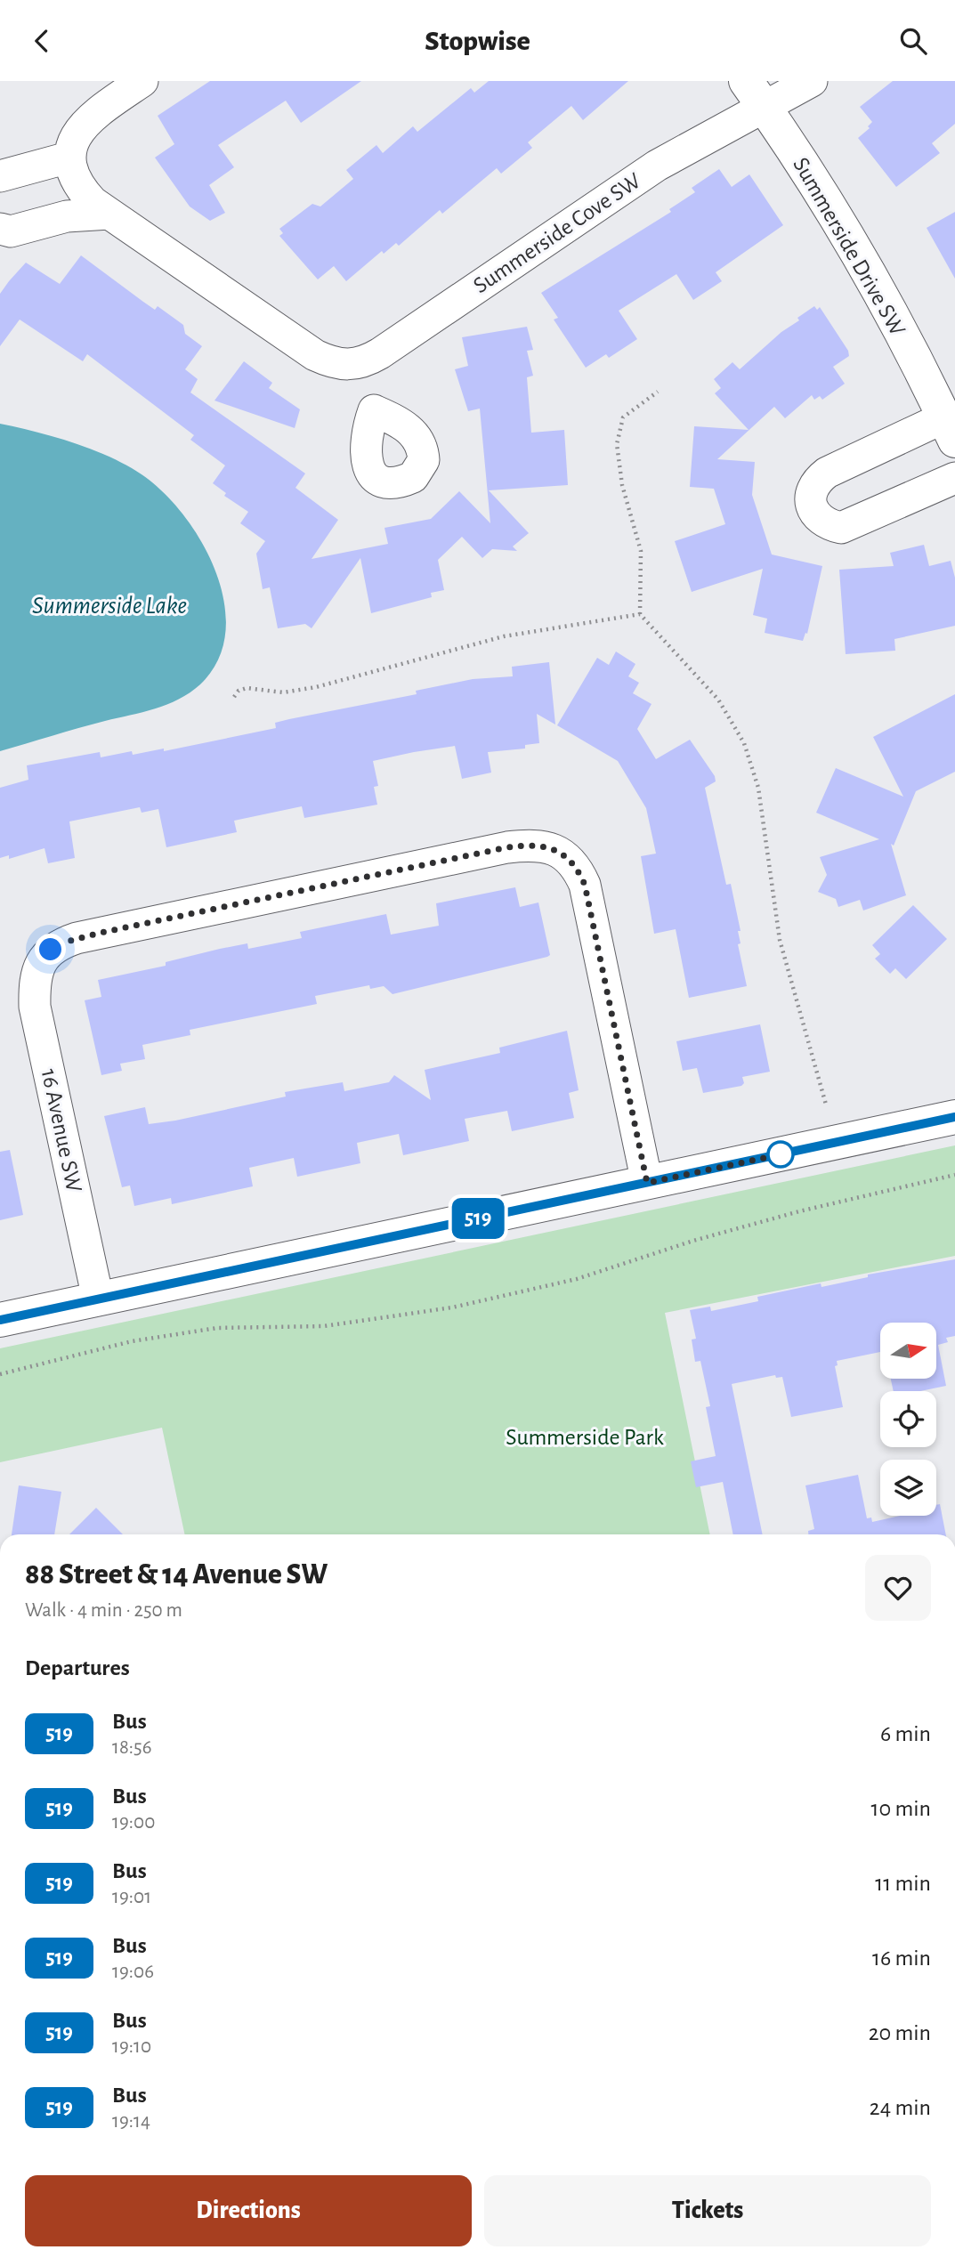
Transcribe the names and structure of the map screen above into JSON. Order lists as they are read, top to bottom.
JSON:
{
  "streets": {
    "street": ["Summerside Cove SW", "Summerside Drive SW", "16 Avenue SW"]
  },
  "crossings": [
    ["Summerside Cove SW", "Summerside Drive SW"]
  ],
  "water": ["Summerside Lake"],
  "parks": ["Summerside Park"],
  "lines": ["bus line 519"],
  "north": "right",
  "page": {
    "header": "Stopwise",
    "on_map": "519",
    "heading": [
      ["88 Street & 14 Avenue SW", "Walk · 4 min · 250 m"],
      "Departures"
    ],
    "list": [
      {
        "mark": "519",
        "name": "Bus",
        "note": "18:56",
        "value": "6 min"
      },
      {
        "mark": "519",
        "name": "Bus",
        "note": "19:00",
        "value": "10 min"
      },
      {
        "mark": "519",
        "name": "Bus",
        "note": "19:01",
        "value": "11 min"
      },
      {
        "mark": "519",
        "name": "Bus",
        "note": "19:06",
        "value": "16 min"
      },
      {
        "mark": "519",
        "name": "Bus",
        "note": "19:10",
        "value": "20 min"
      },
      {
        "mark": "519",
        "name": "Bus",
        "note": "19:14",
        "value": "24 min"
      }
    ],
    "buttons": ["Directions", "Tickets"]
  }
}
